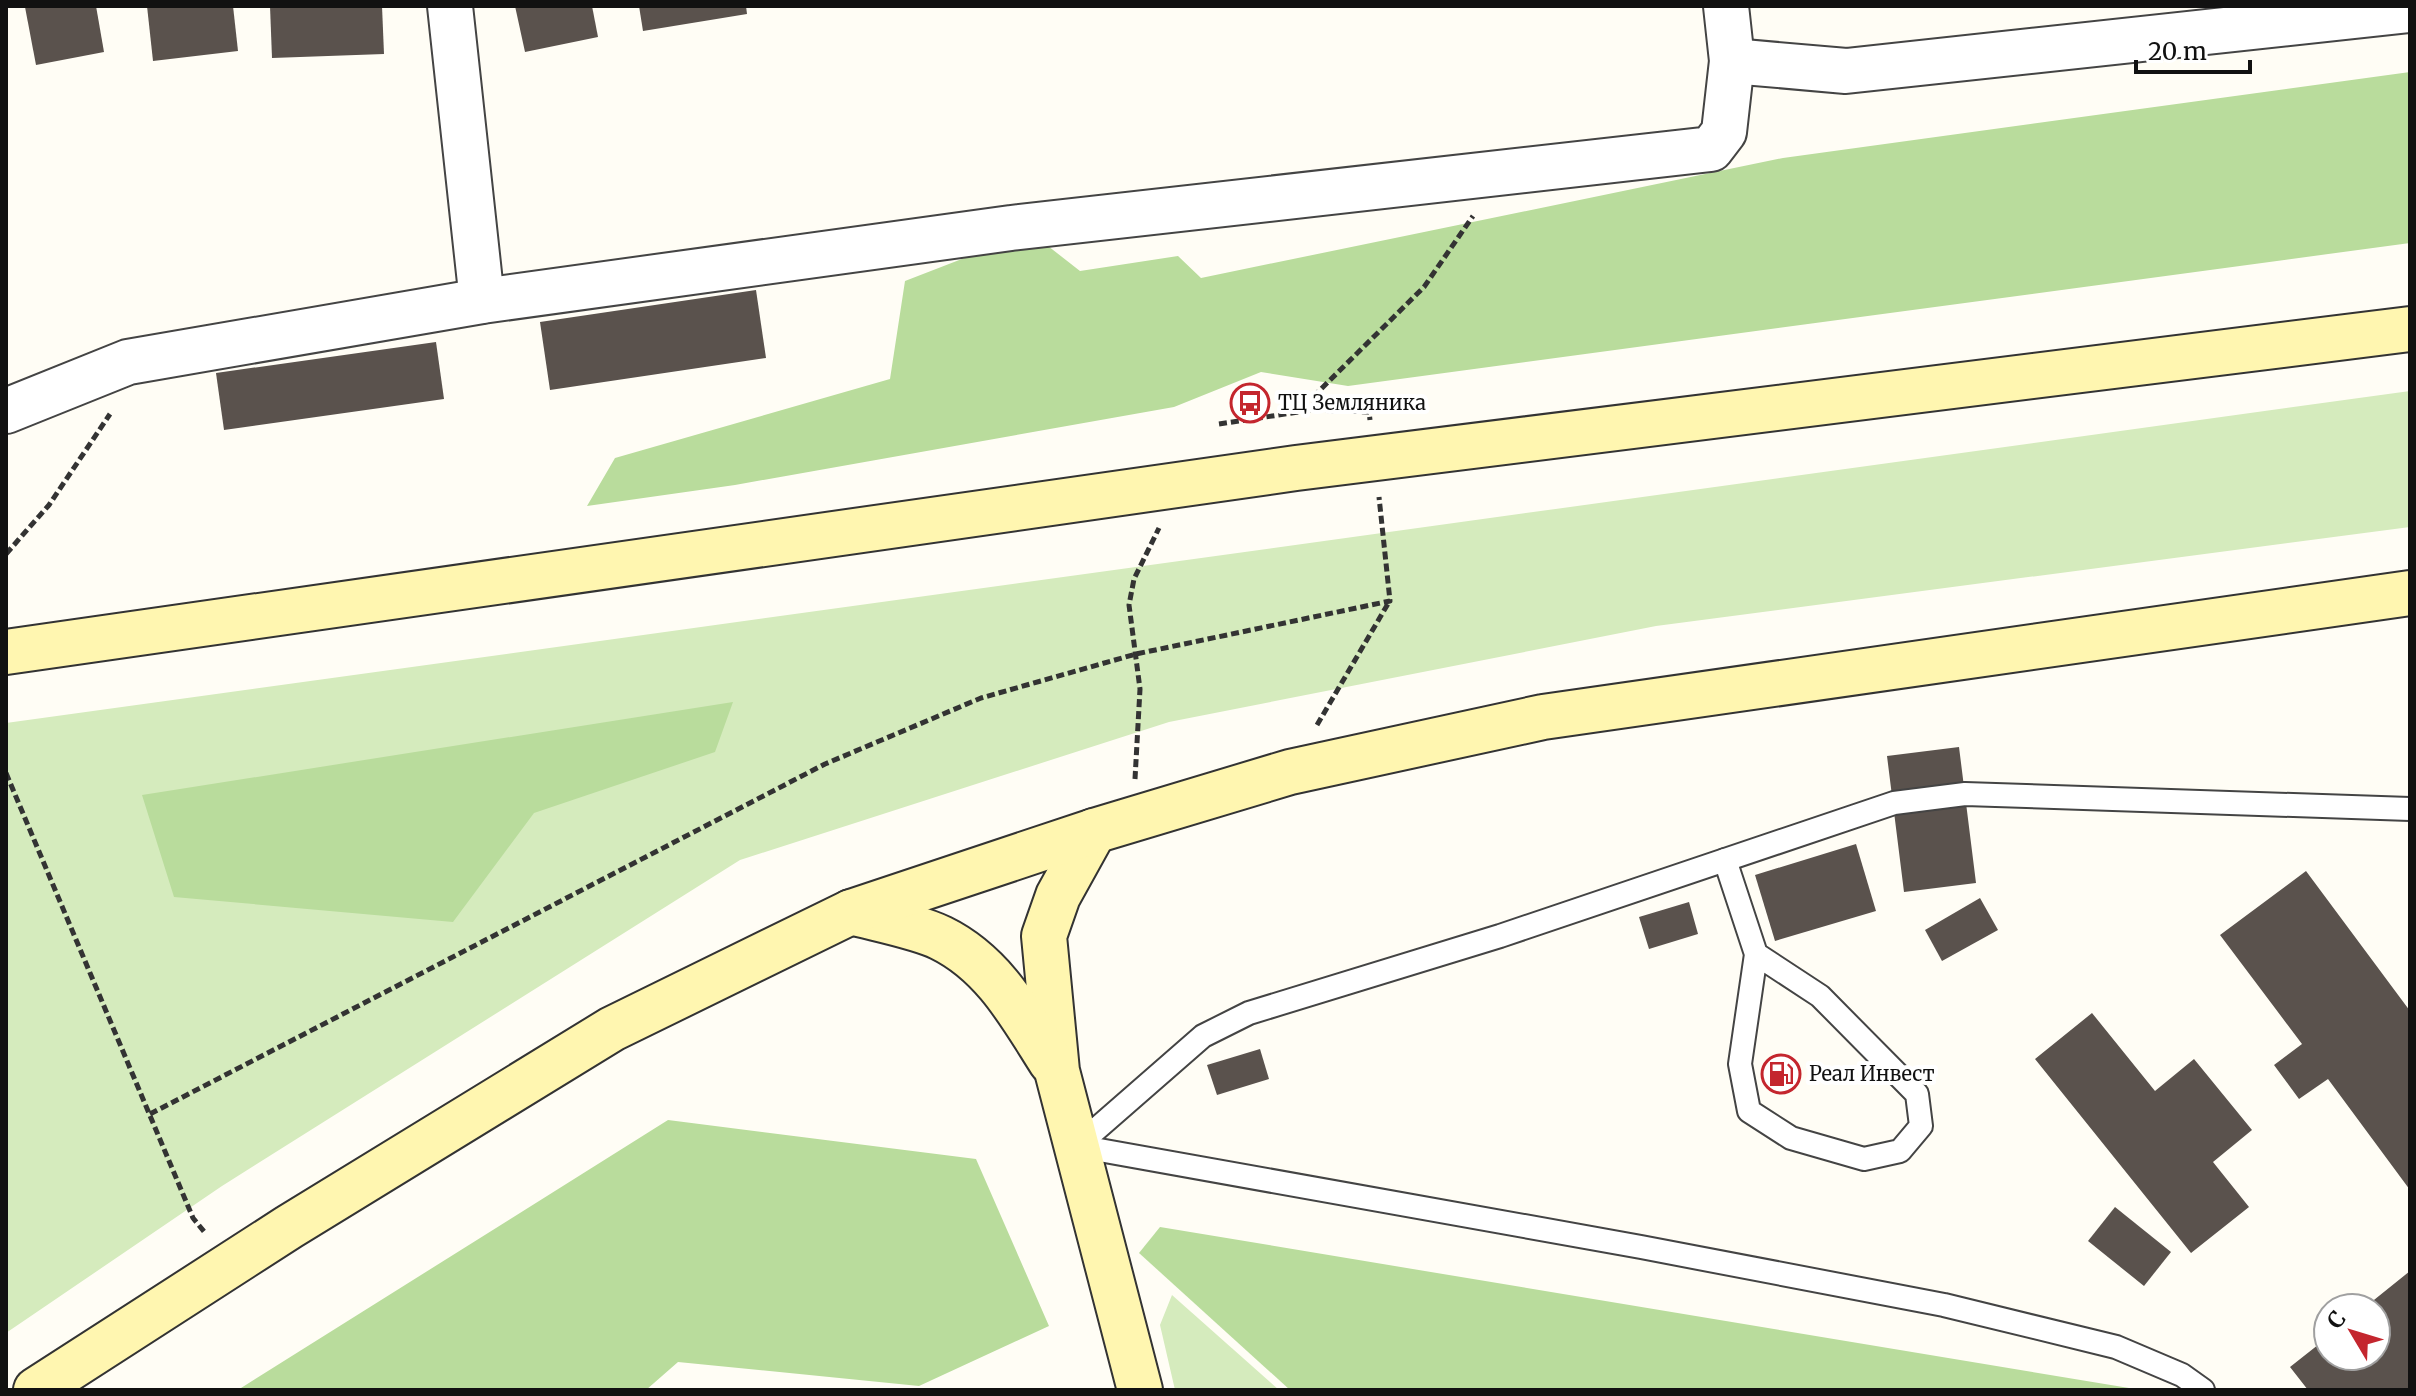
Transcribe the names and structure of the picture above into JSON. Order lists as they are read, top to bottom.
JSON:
{
  "places": {
    "bus stop": ["ТЦ Земляника"],
    "fuel station": ["Реал Инвест"]
  },
  "scale_bar": "20 m",
  "north": "top left"
}
